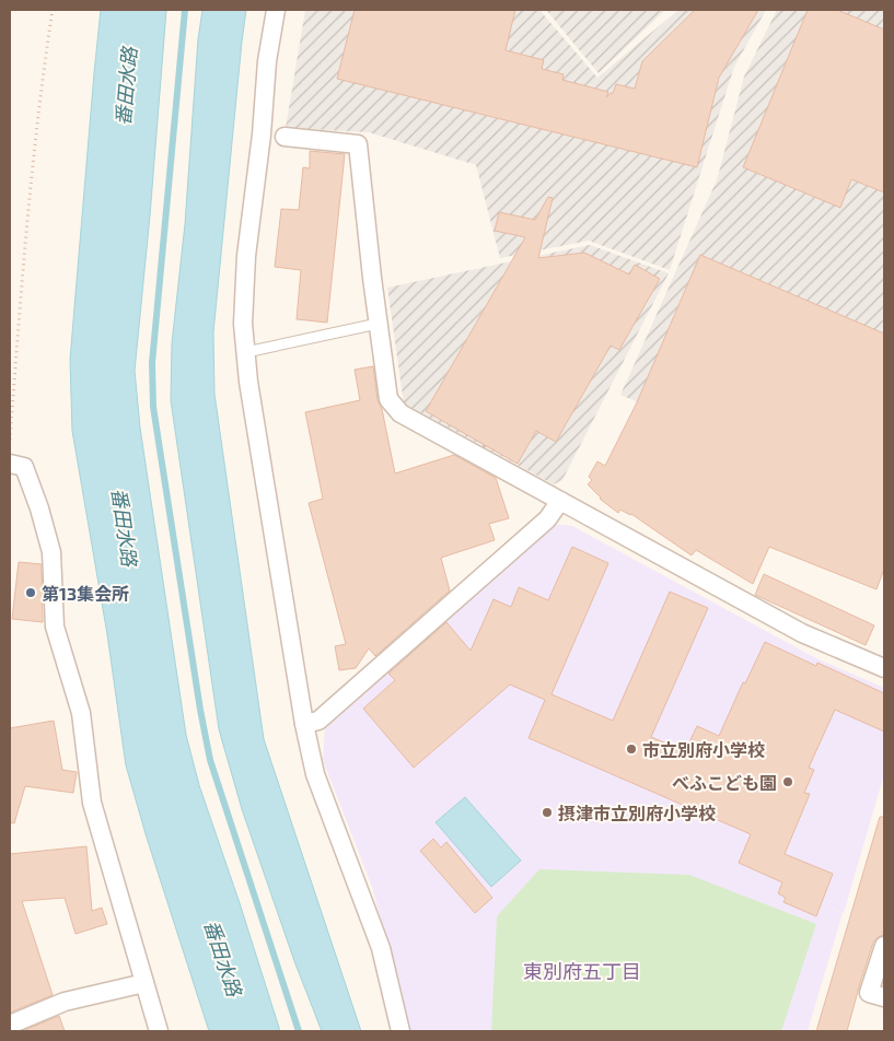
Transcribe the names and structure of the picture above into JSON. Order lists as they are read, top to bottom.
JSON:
{
  "districts": ["東別府五丁目"],
  "water": ["番田水路"],
  "places": [
    "第13集会所",
    "市立別府小学校",
    "べふこども園",
    "摂津市立別府小学校"
  ]
}
